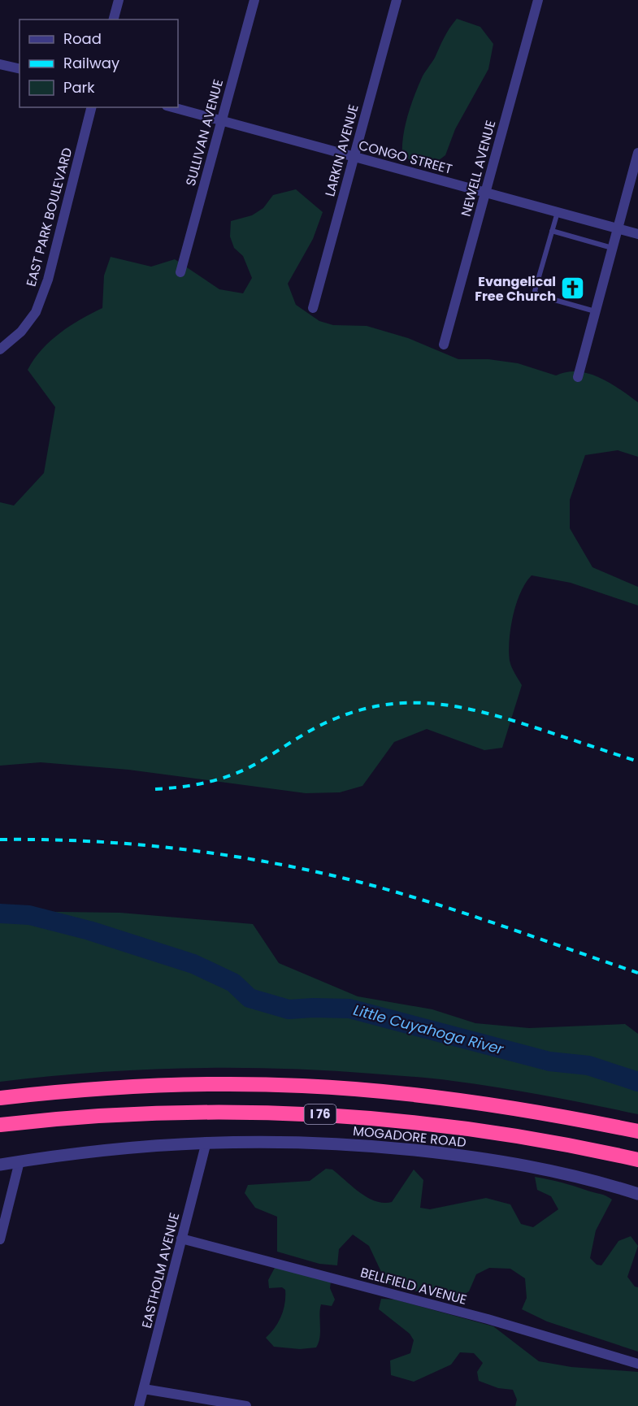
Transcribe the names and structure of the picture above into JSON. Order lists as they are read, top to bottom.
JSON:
{
  "streets": {
    "highway": ["I 76"],
    "street": [
      "SULLIVAN AVENUE",
      "LARKIN AVENUE",
      "CONGO STREET",
      "NEWELL AVENUE",
      "EAST PARK BOULEVARD",
      "MOGADORE ROAD",
      "EASTHOLM AVENUE",
      "BELLFIELD AVENUE"
    ]
  },
  "crossings": [
    ["SULLIVAN AVENUE", "CONGO STREET"],
    ["LARKIN AVENUE", "CONGO STREET"],
    ["CONGO STREET", "NEWELL AVENUE"],
    ["MOGADORE ROAD", "EASTHOLM AVENUE"],
    ["EASTHOLM AVENUE", "BELLFIELD AVENUE"]
  ],
  "water": ["Little Cuyahoga River"],
  "places": {
    "church": ["Evangelical Free Church"]
  },
  "legend": ["Road", "Railway", "Park"]
}
